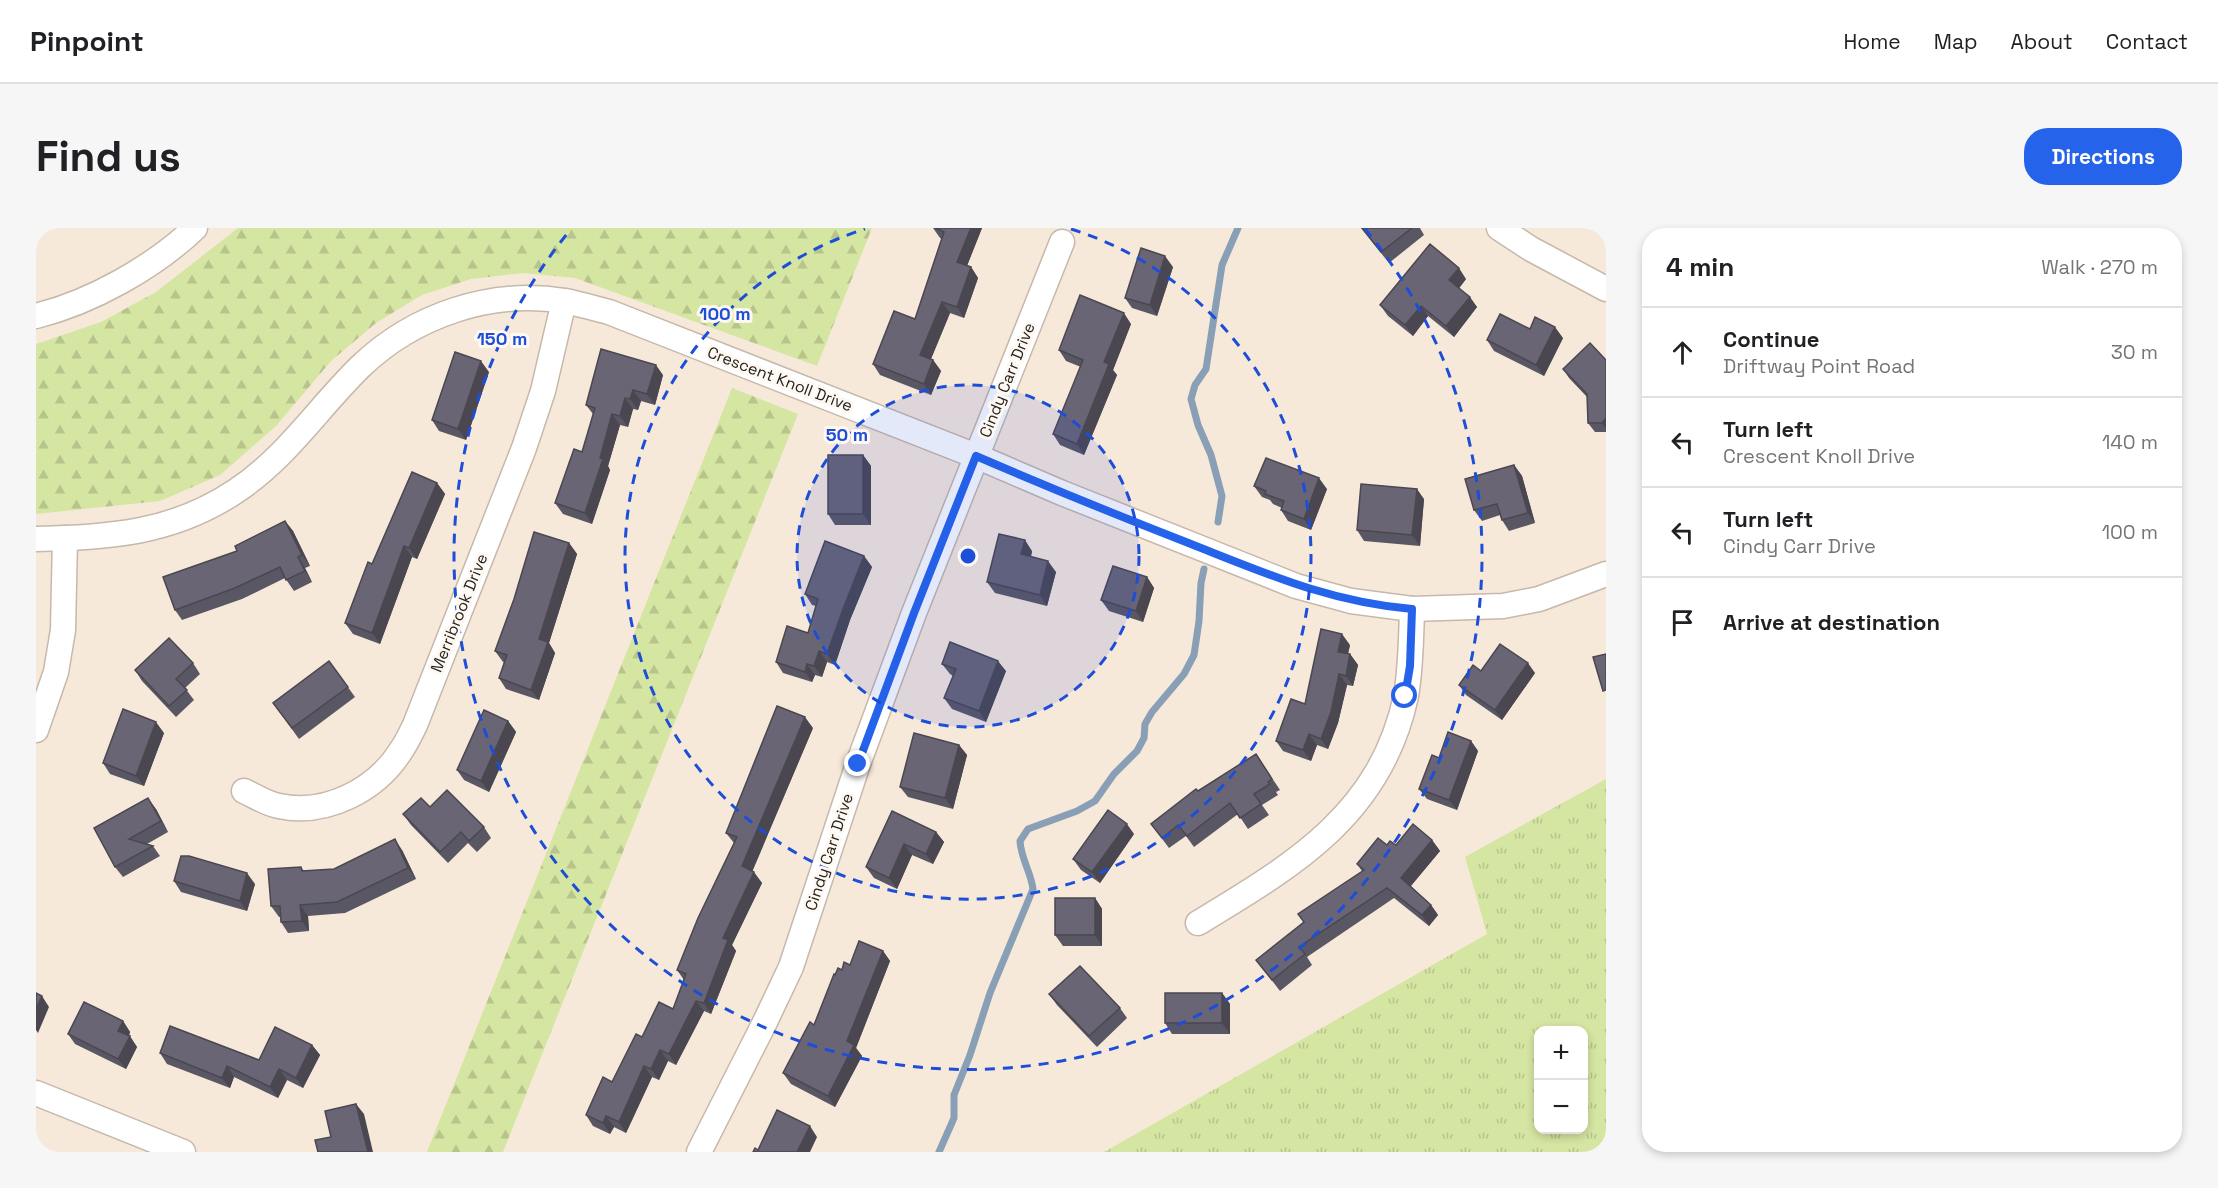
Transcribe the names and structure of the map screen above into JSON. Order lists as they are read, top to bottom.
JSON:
{
  "streets": {
    "street": ["Crescent Knoll Drive", "Cindy Carr Drive", "Merribrook Drive"]
  },
  "crossings": [
    ["Crescent Knoll Drive", "Cindy Carr Drive"],
    ["Crescent Knoll Drive", "Merribrook Drive"]
  ],
  "page": {
    "header": "Pinpoint",
    "nav": [
      "Home",
      "Map",
      "About",
      "Contact"
    ],
    "buttons": "Directions",
    "title": "Find us",
    "heading": ["4 min", "Walk · 270 m"],
    "list": [
      ["Continue", "Driftway Point Road", "30 m"],
      ["Turn left", "Crescent Knoll Drive", "140 m"],
      ["Turn left", "Cindy Carr Drive", "100 m"],
      "Arrive at destination"
    ],
    "map_buttons": ["+", "−"]
  },
  "rings": ["100 m", "150 m", "50 m"]
}
